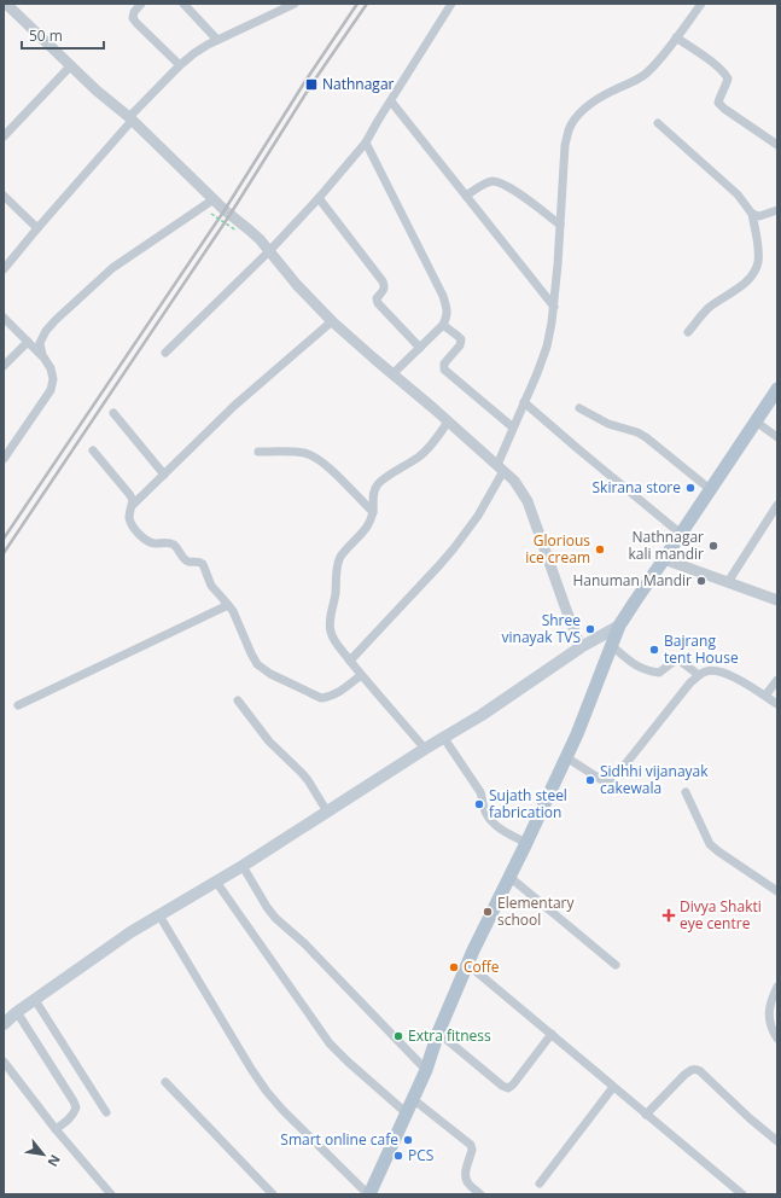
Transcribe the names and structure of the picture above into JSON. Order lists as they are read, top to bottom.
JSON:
{
  "places": {
    "transit": ["Nathnagar"],
    "other": [
      "Skirana store",
      "Nathnagar kali mandir",
      "Glorious ice cream",
      "Hanuman Mandir",
      "Shree vinayak TVS",
      "Bajrang tent House",
      "Sidhhi vijanayak cakewala",
      "Sujath steel fabrication",
      "Elementary school",
      "Coffe",
      "Extra fitness",
      "Smart online cafe",
      "PCS"
    ],
    "health": ["Divya Shakti eye centre"]
  },
  "scale_bar": "50 m",
  "north": "bottom right"
}
